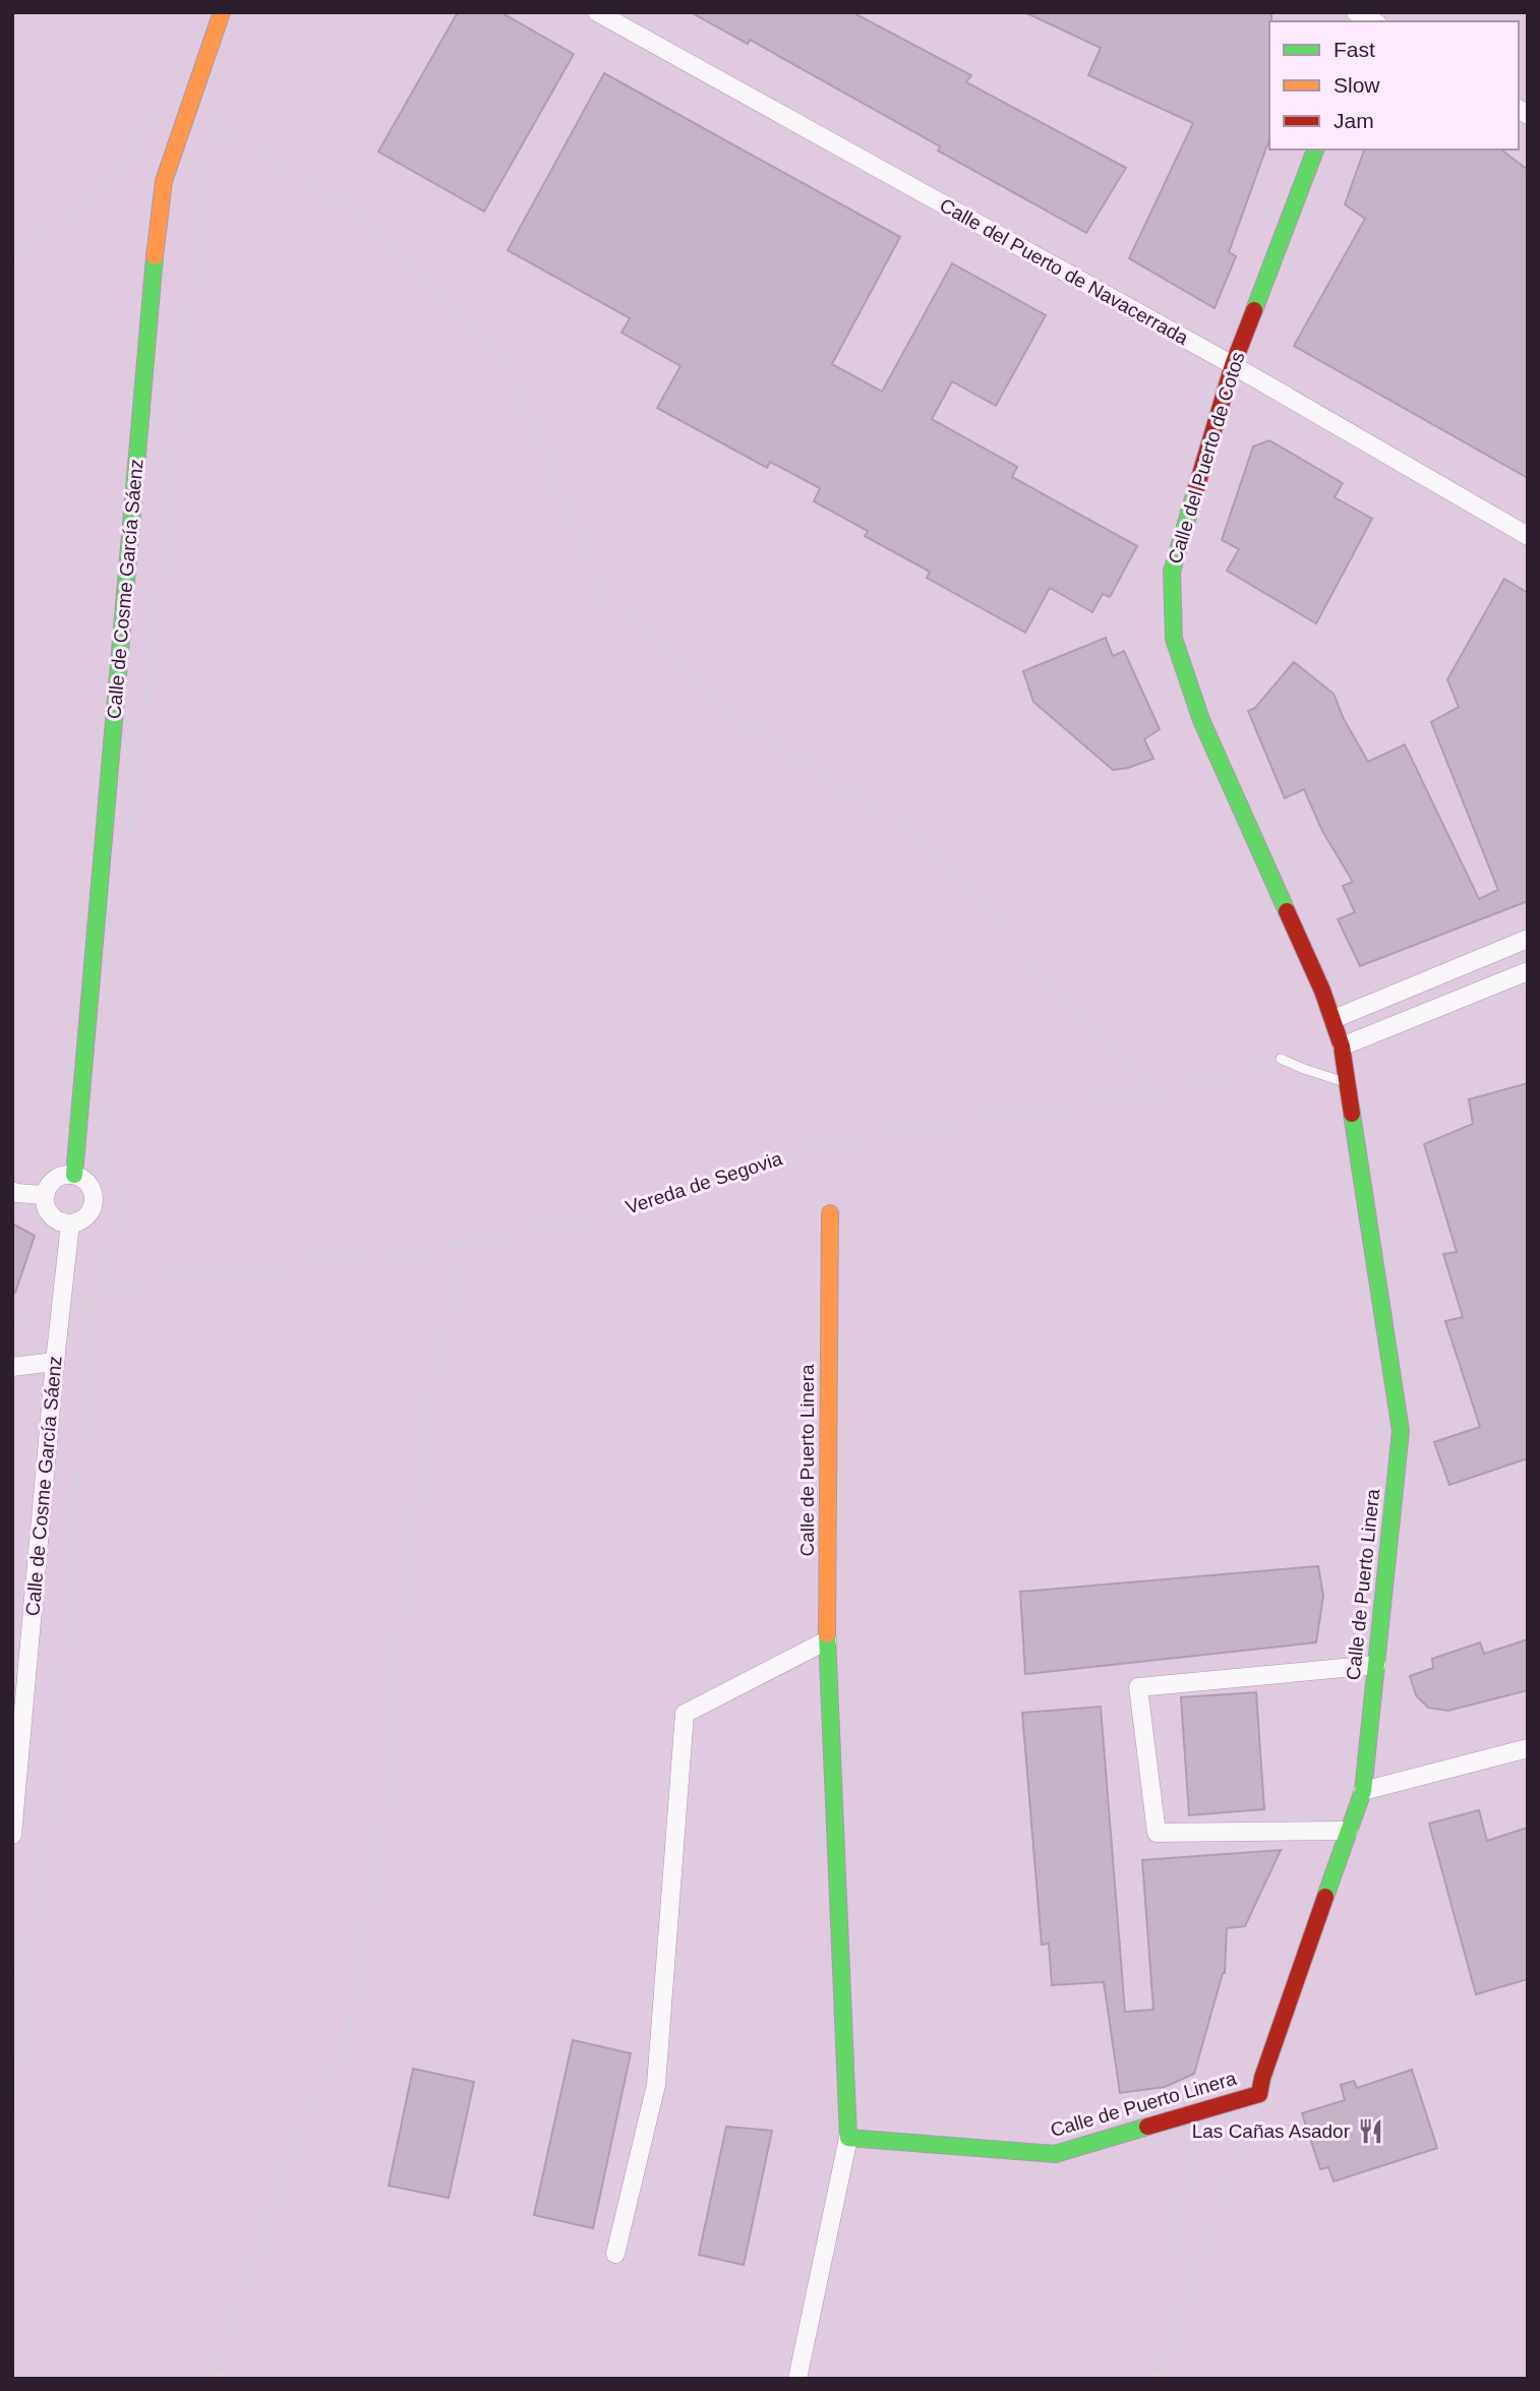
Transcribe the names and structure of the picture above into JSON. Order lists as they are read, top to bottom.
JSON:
{
  "streets": {
    "street": [
      "Calle del Puerto de Navacerrada",
      "Calle del Puerto de Cotos",
      "Calle de Cosme García Sáenz",
      "Calle de Puerto Linera"
    ],
    "path": ["Vereda de Segovia"]
  },
  "crossings": [
    ["Calle del Puerto de Navacerrada", "Calle del Puerto de Cotos"],
    ["Calle del Puerto de Cotos", "Vereda de Segovia"],
    ["Calle del Puerto de Cotos", "Calle de Puerto Linera"],
    ["Calle de Cosme García Sáenz", "Vereda de Segovia"],
    ["Vereda de Segovia", "Calle de Puerto Linera"]
  ],
  "places": {
    "restaurant": ["Las Cañas Asador"]
  },
  "legend": ["Fast", "Slow", "Jam"]
}
